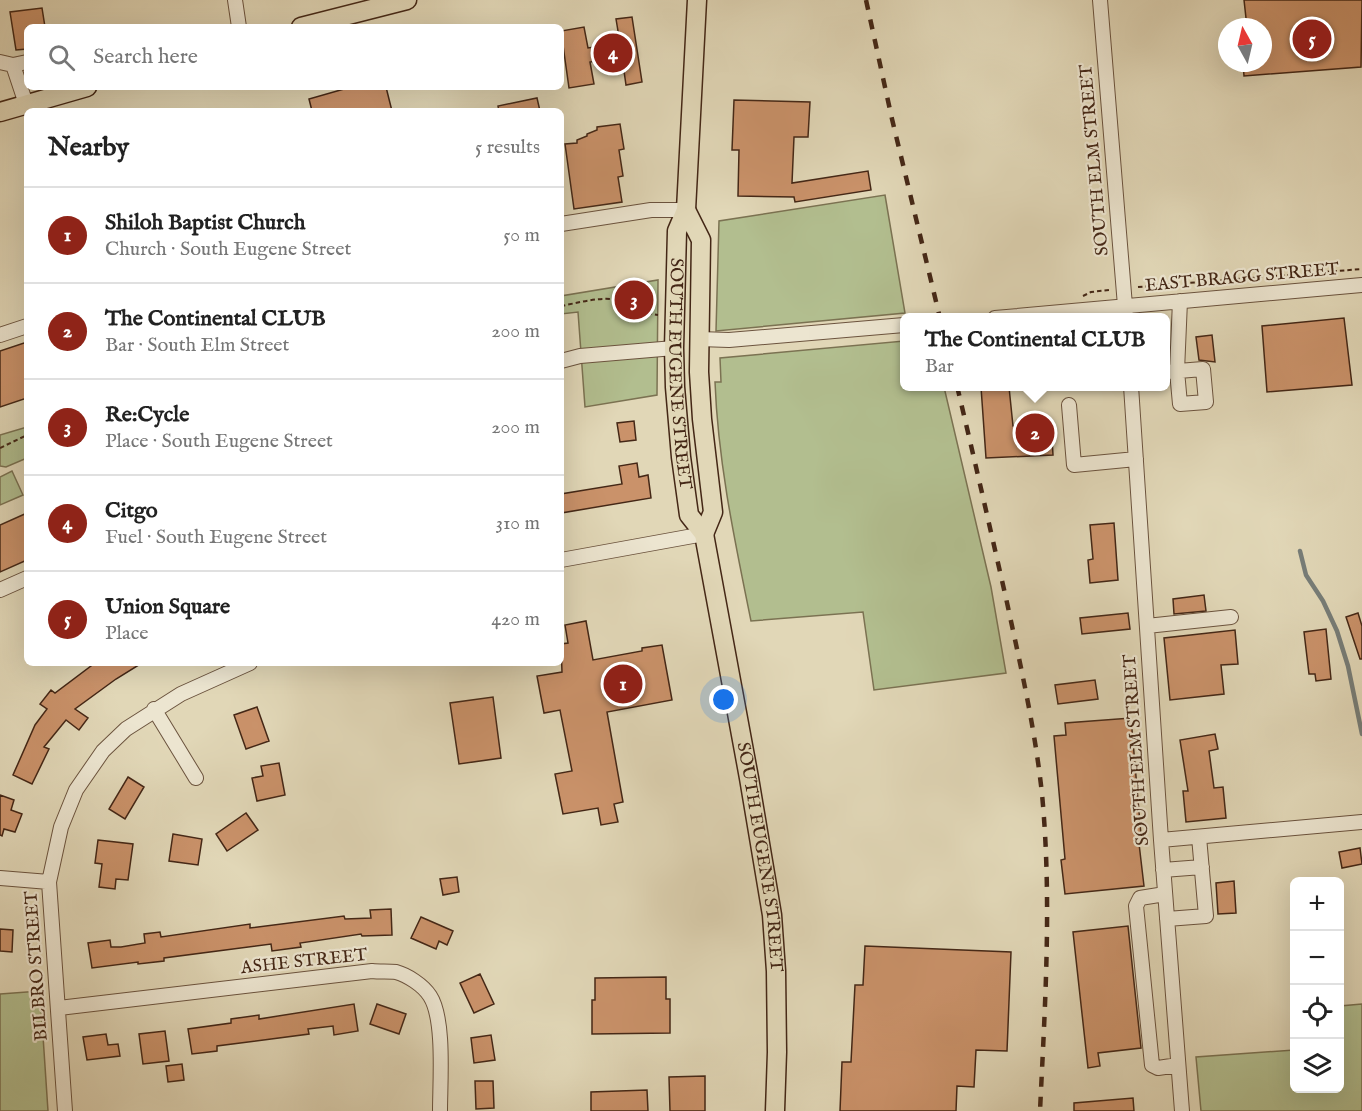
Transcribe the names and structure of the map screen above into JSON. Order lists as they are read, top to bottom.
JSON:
{
  "streets": {
    "main road": ["SOUTH EUGENE STREET"],
    "street": [
      "SOUTH ELM STREET",
      "EAST BRAGG STREET",
      "ASHE STREET",
      "BILBRO STREET"
    ]
  },
  "crossings": [
    ["SOUTH ELM STREET", "EAST BRAGG STREET"],
    ["ASHE STREET", "BILBRO STREET"]
  ],
  "north": "top",
  "page": {
    "pins": [
      "5",
      "4",
      "3",
      "2",
      "1"
    ],
    "search": "Search here",
    "heading": ["Nearby", "5 results"],
    "list": [
      {
        "mark": "1",
        "name": "Shiloh Baptist Church",
        "note": "Church · South Eugene Street",
        "value": "50 m"
      },
      {
        "mark": "2",
        "name": "The Continental CLUB",
        "note": "Bar · South Elm Street",
        "value": "200 m"
      },
      {
        "mark": "3",
        "name": "Re:Cycle",
        "note": "Place · South Eugene Street",
        "value": "200 m"
      },
      {
        "mark": "4",
        "name": "Citgo",
        "note": "Fuel · South Eugene Street",
        "value": "310 m"
      },
      {
        "mark": "5",
        "name": "Union Square",
        "note": "Place",
        "value": "420 m"
      }
    ],
    "popup": ["The Continental CLUB", "Bar"],
    "map_buttons": ["+", "−"]
  }
}
